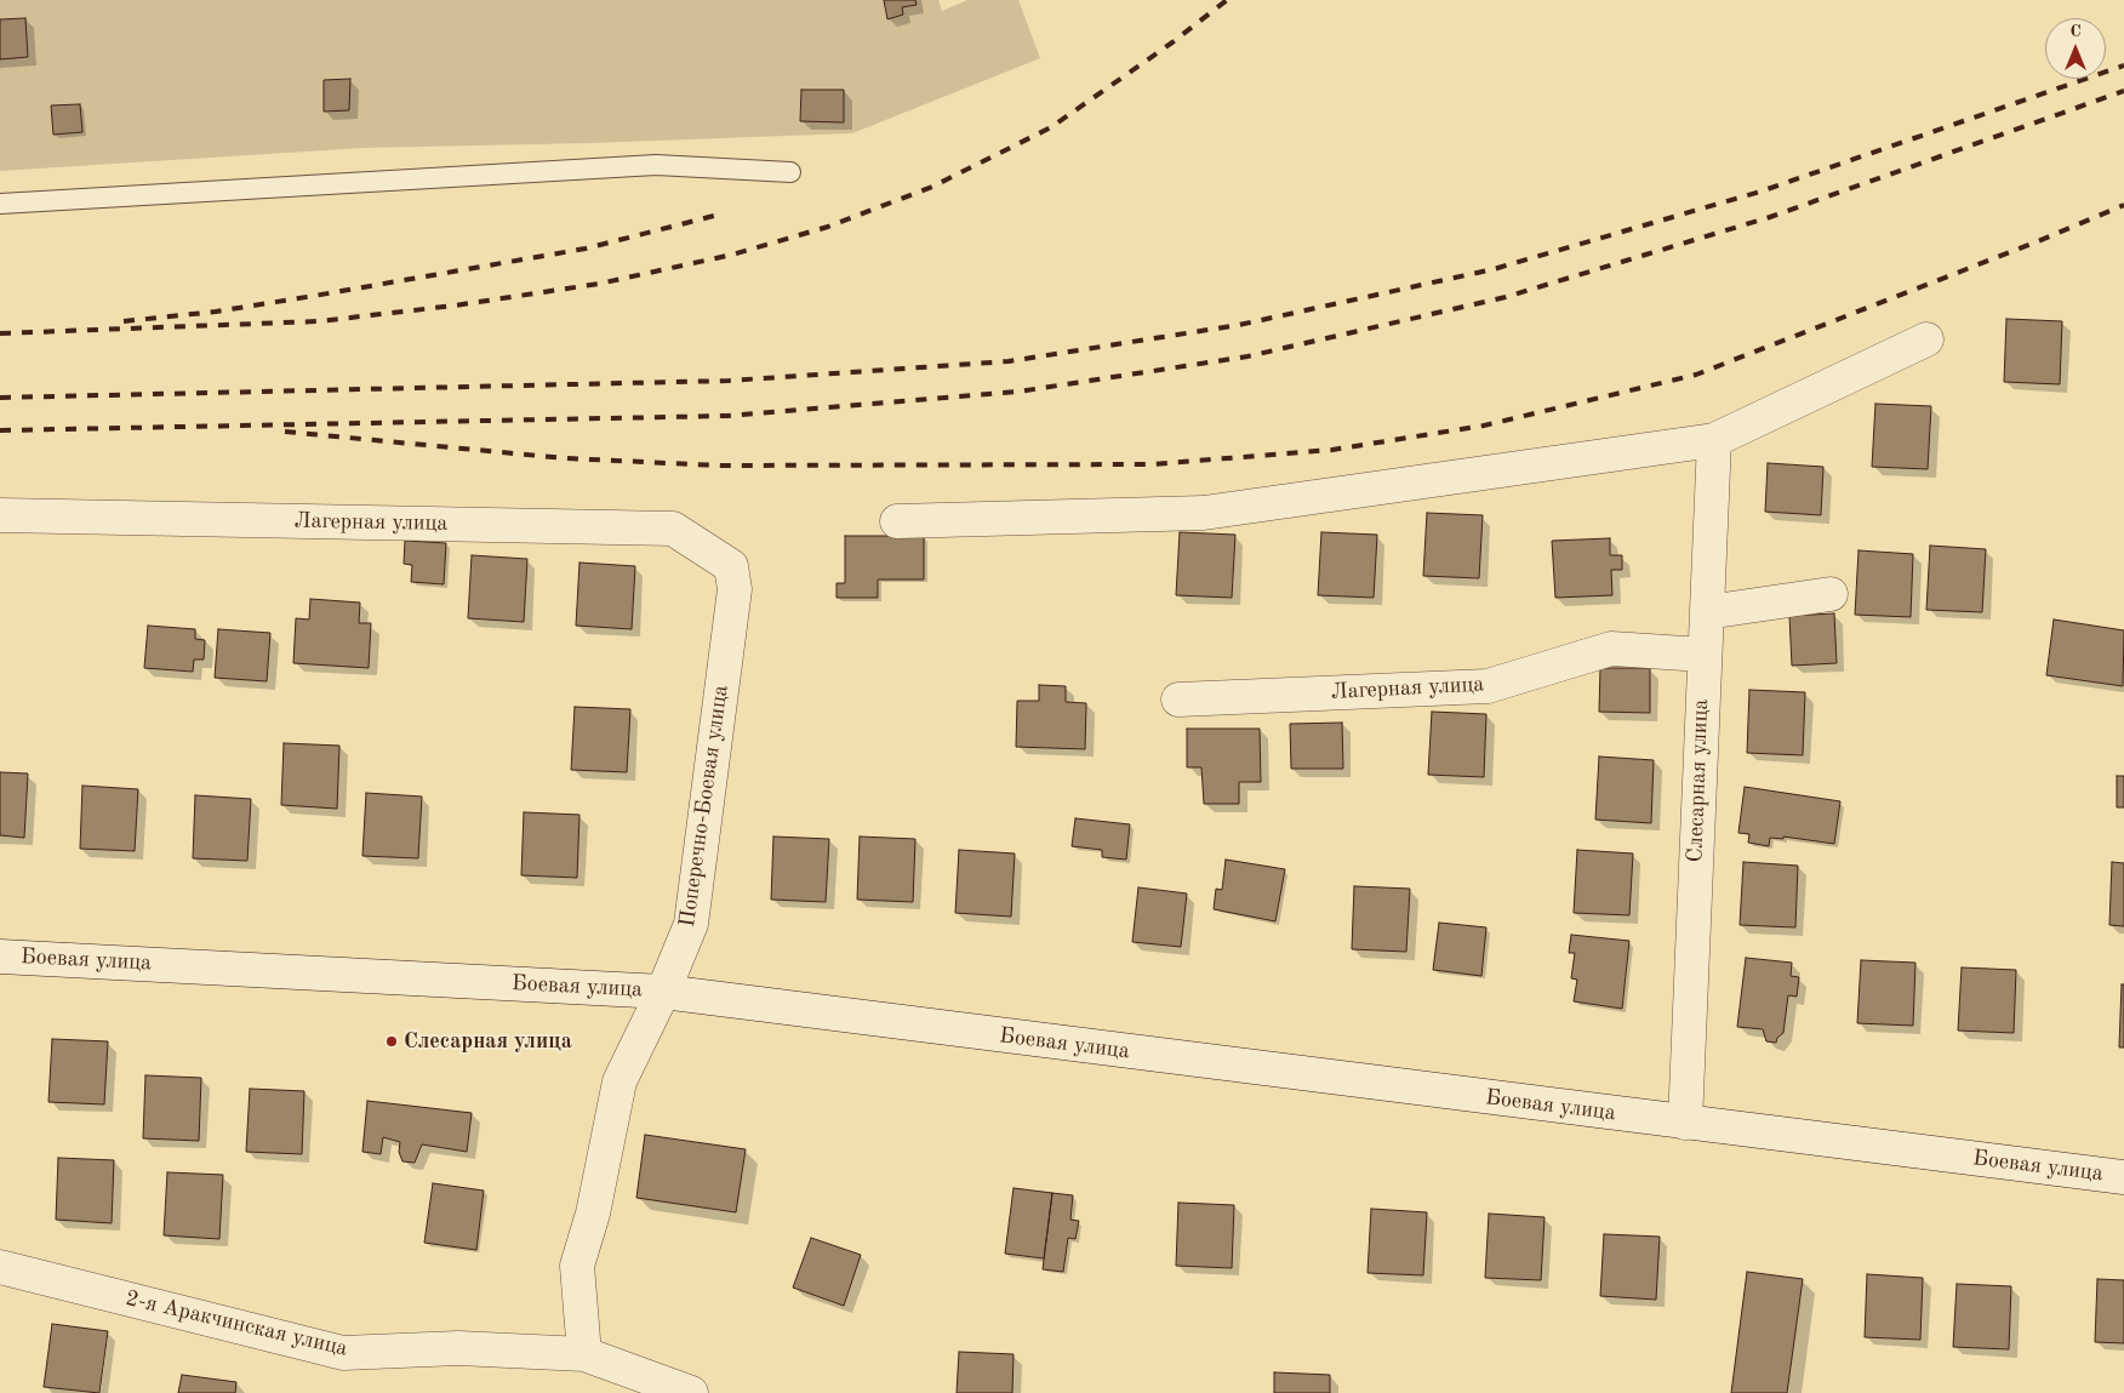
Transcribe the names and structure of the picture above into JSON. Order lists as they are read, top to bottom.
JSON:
{
  "streets": {
    "street": [
      "Лагерная улица",
      "Слесарная улица",
      "Поперечно-Боевая улица",
      "Боевая улица",
      "2-я Аракчинская улица"
    ]
  },
  "crossings": [
    ["Лагерная улица", "Слесарная улица"],
    ["Лагерная улица", "Поперечно-Боевая улица"],
    ["Слесарная улица", "Боевая улица"],
    ["Поперечно-Боевая улица", "Боевая улица"],
    ["Поперечно-Боевая улица", "2-я Аракчинская улица"]
  ],
  "places": ["Слесарная улица"],
  "north": "top"
}
